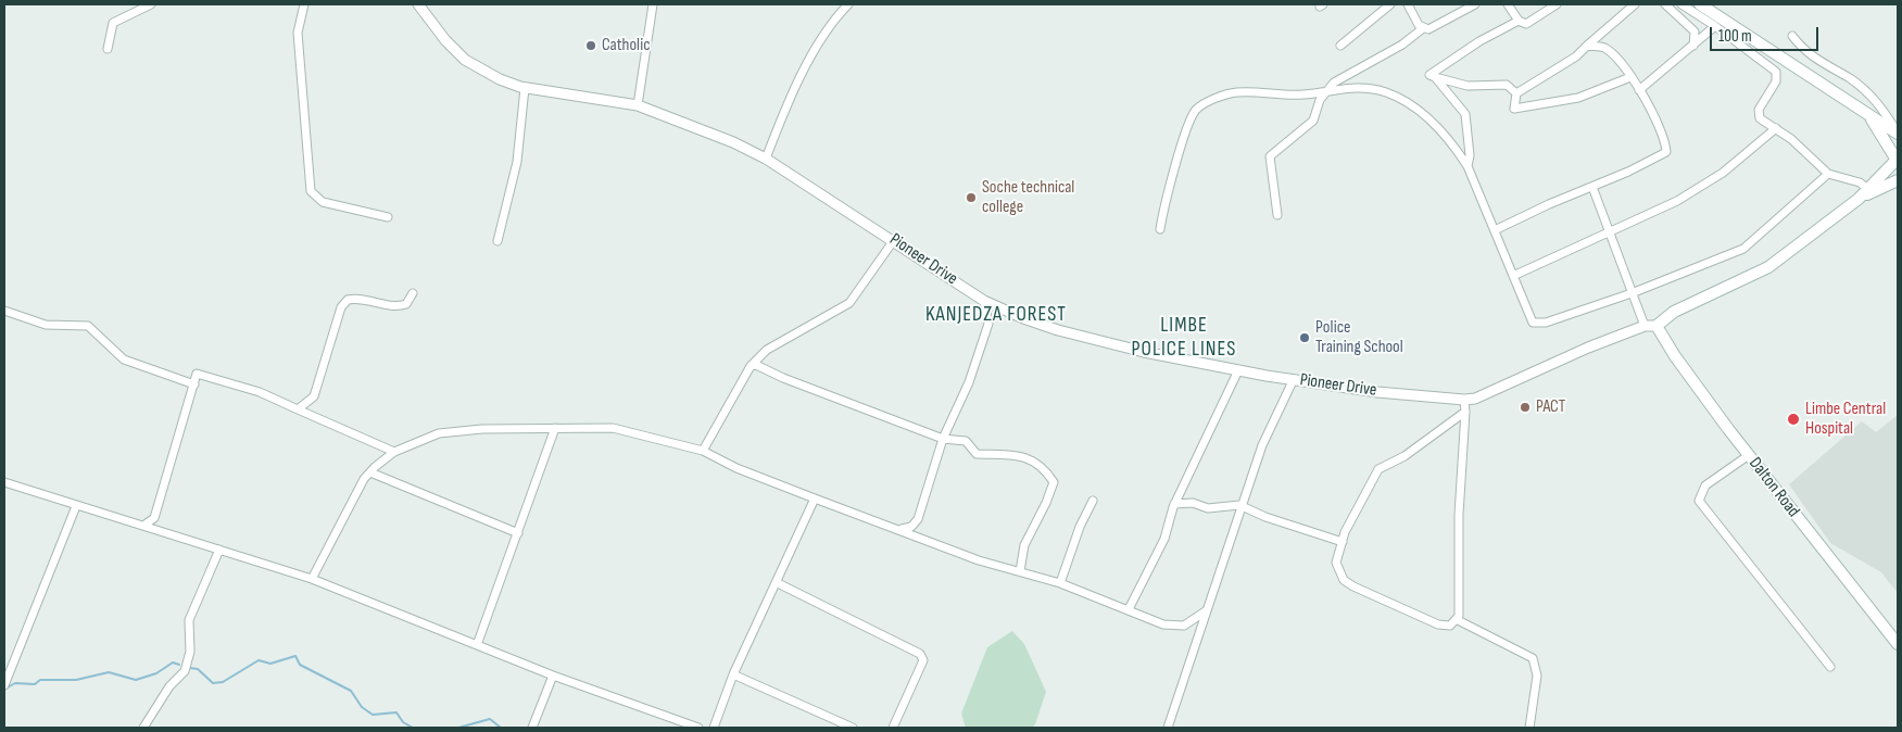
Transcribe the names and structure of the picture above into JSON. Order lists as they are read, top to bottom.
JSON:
{
  "streets": {
    "main road": ["Dalton Road"],
    "street": ["Pioneer Drive"]
  },
  "crossings": [
    ["Pioneer Drive", "Dalton Road"]
  ],
  "districts": ["KANJEDZA FOREST", "LIMBE POLICE LINES"],
  "places": [
    "Catholic",
    "Soche technical college",
    "Police Training School",
    "PACT",
    "Limbe Central Hospital"
  ],
  "scale_bar": "100 m"
}
